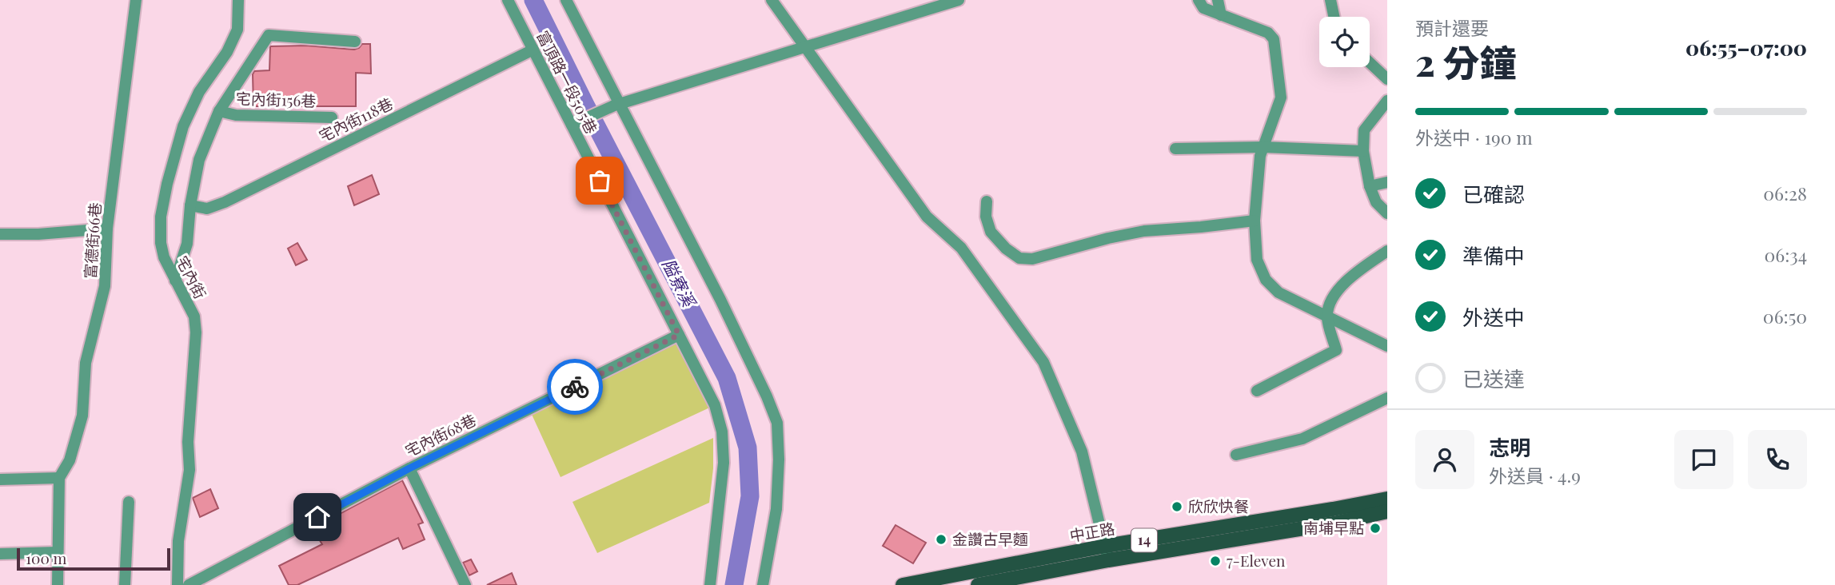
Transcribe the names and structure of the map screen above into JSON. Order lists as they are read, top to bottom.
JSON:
{
  "streets": {
    "main road": ["中正路", "14"],
    "street": [
      "富頂路一段505巷",
      "宅內街156巷",
      "宅內街118巷",
      "富德街66巷",
      "宅內街",
      "宅內街68巷"
    ]
  },
  "crossings": [
    ["富頂路一段505巷", "宅內街118巷"],
    ["富頂路一段505巷", "宅內街68巷"]
  ],
  "water": ["隘寮溪"],
  "places": [
    "欣欣快餐",
    "南埔早點",
    "金讚古早麵",
    "7-Eleven"
  ],
  "scale_bar": "100 m",
  "page": {
    "heading": ["2 分鐘", "預計還要", "06:55–07:00"],
    "panel": ["志明", "外送員 · 4.9"],
    "bar": "外送中 · 190 m",
    "list": [
      ["已確認", "06:28"],
      ["準備中", "06:34"],
      ["外送中", "06:50"],
      "已送達"
    ],
    "scale": "100 m"
  }
}
